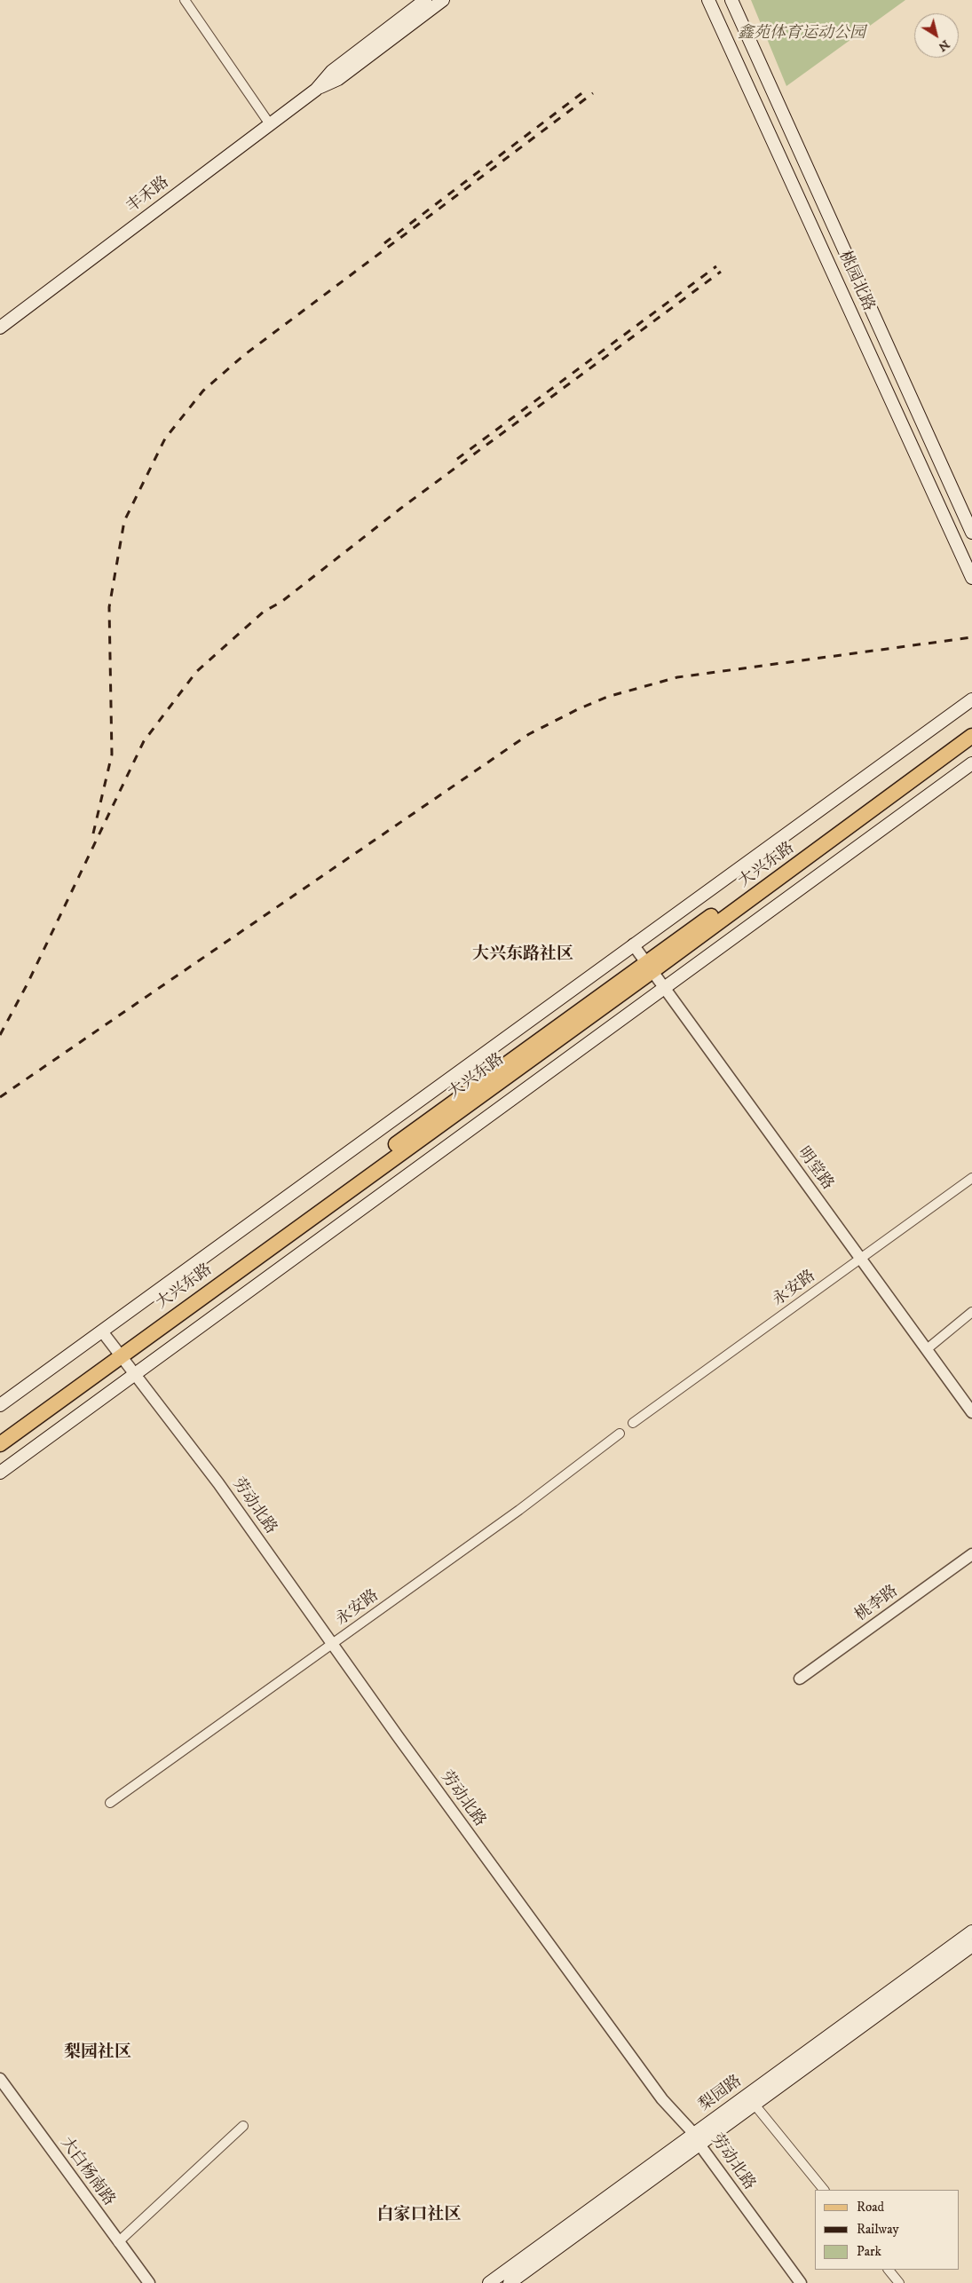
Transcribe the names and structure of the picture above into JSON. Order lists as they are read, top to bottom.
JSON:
{
  "streets": {
    "main road": [
      "丰禾路",
      "桃园北路",
      "大兴东路",
      "梨园路"
    ],
    "street": [
      "明堂路",
      "永安路",
      "劳动北路",
      "桃李路",
      "大白杨南路"
    ]
  },
  "crossings": [
    ["大兴东路", "明堂路"],
    ["大兴东路", "劳动北路"],
    ["明堂路", "永安路"],
    ["永安路", "劳动北路"],
    ["劳动北路", "梨园路"]
  ],
  "districts": ["大兴东路社区", "梨园社区", "白家口社区"],
  "parks": ["鑫苑体育运动公园"],
  "legend": ["Road", "Railway", "Park"],
  "north": "bottom right"
}
